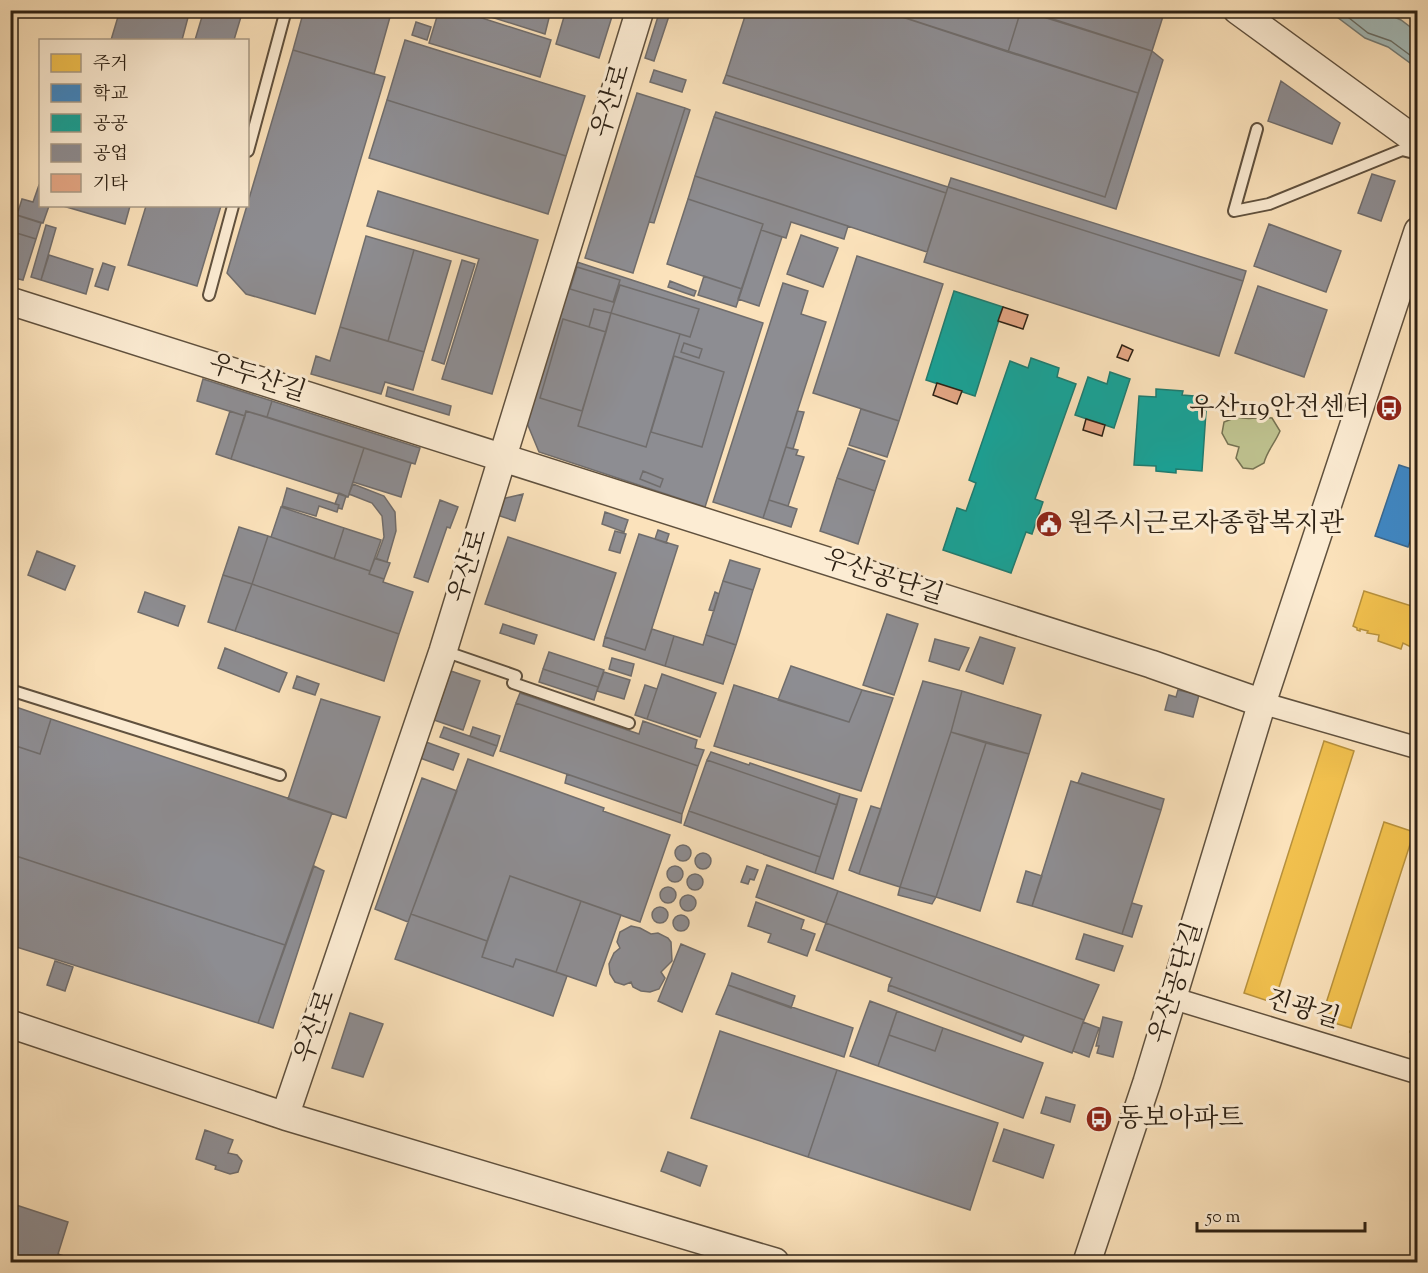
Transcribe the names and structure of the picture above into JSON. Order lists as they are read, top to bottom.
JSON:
{
  "streets": {
    "street": [
      "우산로",
      "우두산길",
      "우산공단길",
      "진광길"
    ]
  },
  "crossings": [
    ["우산로", "우두산길"],
    ["우산로", "우산공단길"],
    ["우두산길", "우산공단길"],
    ["우산공단길", "진광길"]
  ],
  "places": {
    "bus stop": ["우산119안전센터", "동보아파트"],
    "public building": ["원주시근로자종합복지관"]
  },
  "legend": [
    "주거",
    "학교",
    "공공",
    "공업",
    "기타"
  ],
  "scale_bar": "50 m"
}
